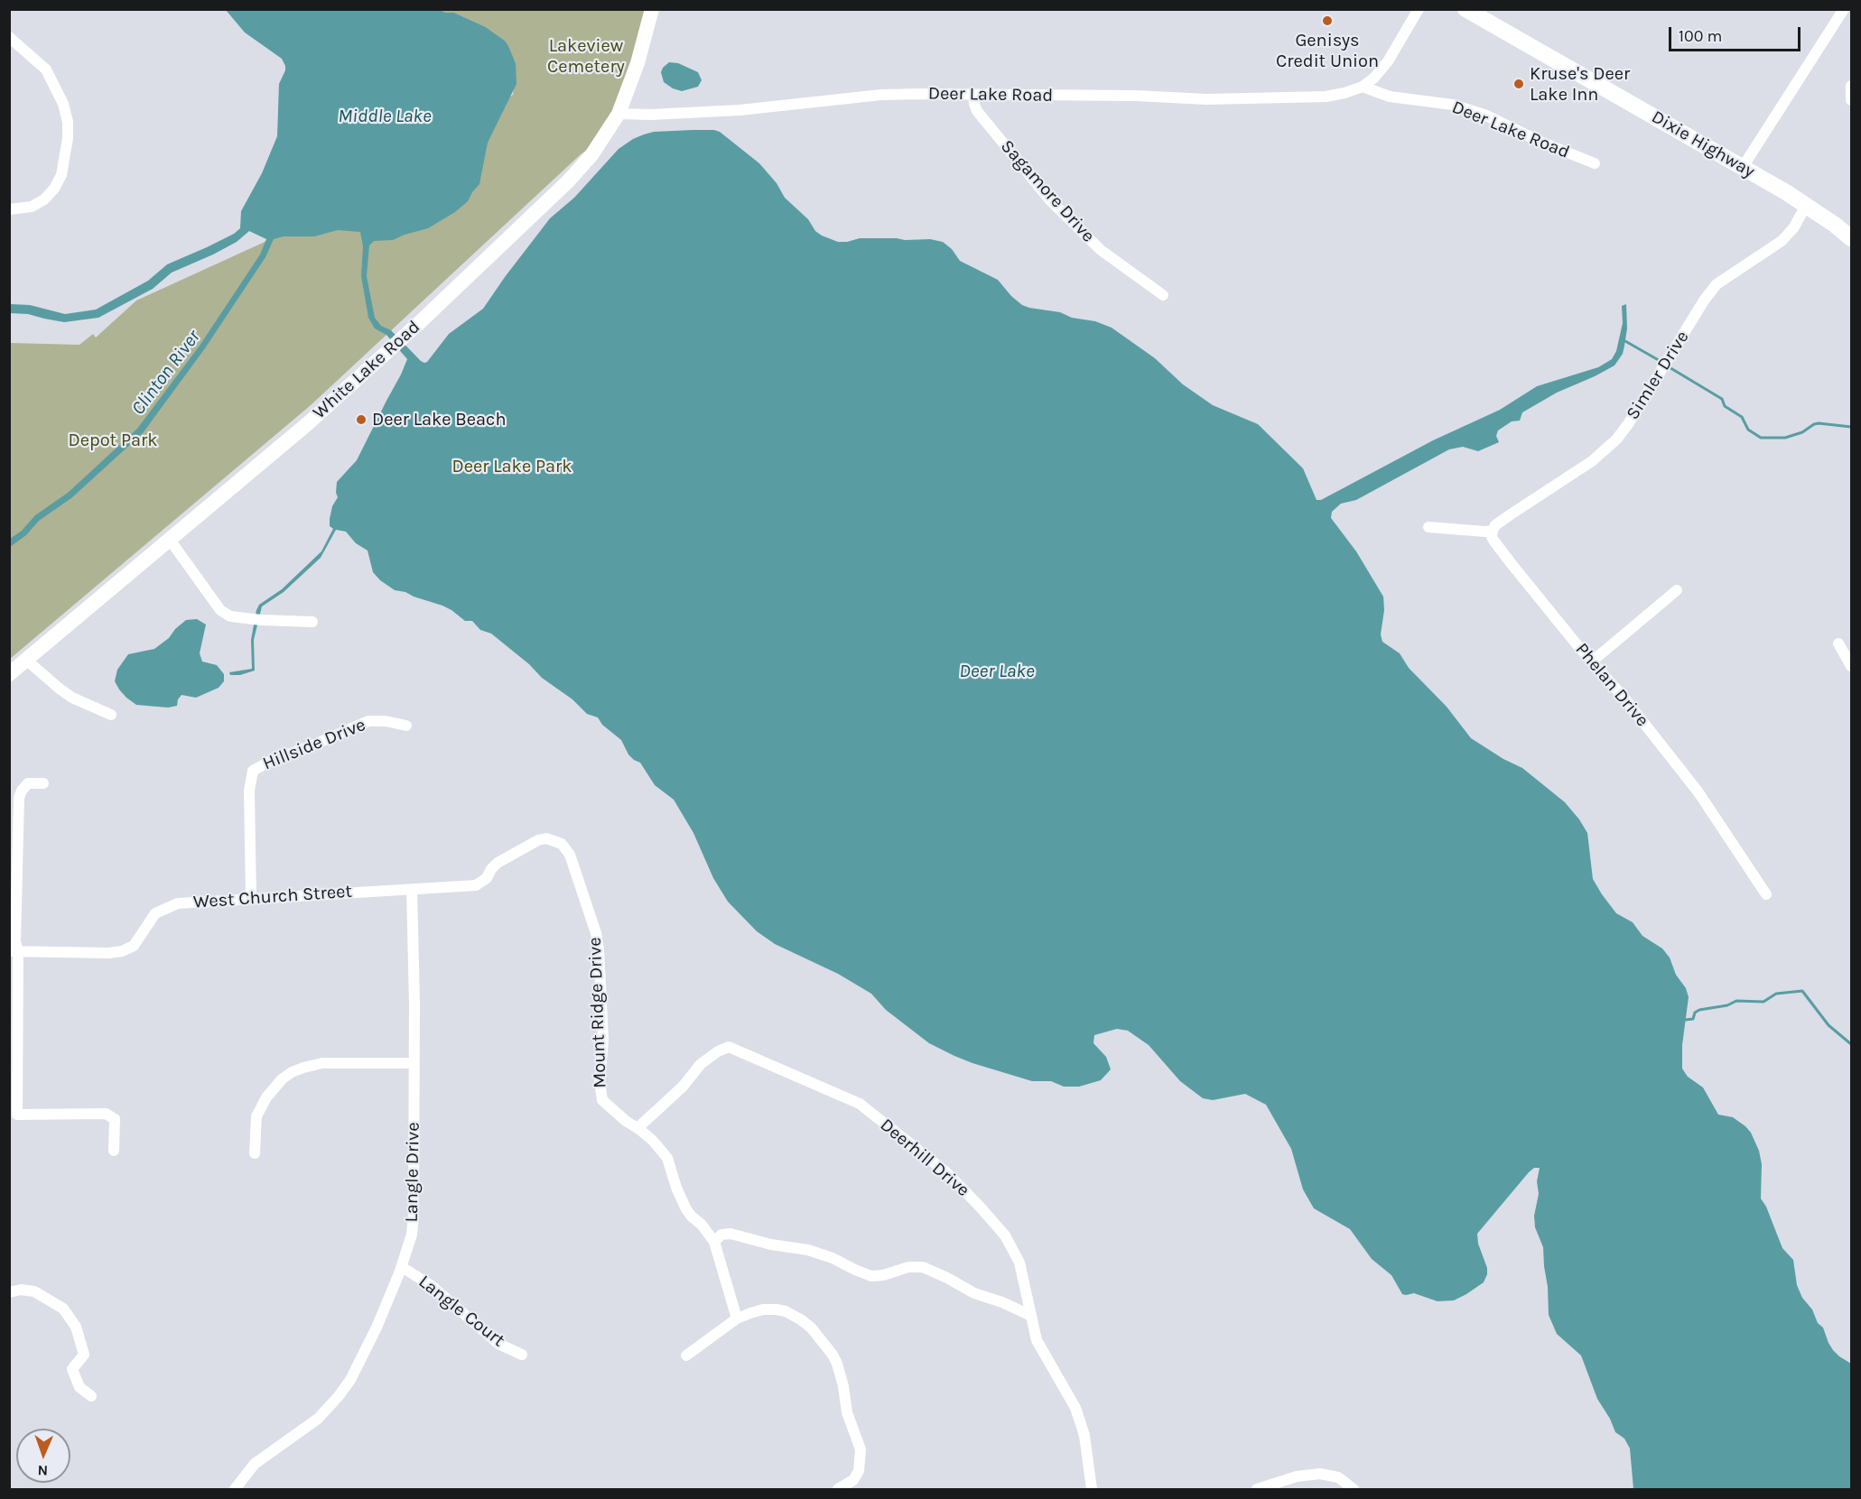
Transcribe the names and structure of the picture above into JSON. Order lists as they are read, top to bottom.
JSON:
{
  "streets": {
    "main road": ["Dixie Highway"],
    "street": [
      "Deer Lake Road",
      "Sagamore Drive",
      "White Lake Road",
      "Simler Drive",
      "Phelan Drive",
      "Hillside Drive",
      "West Church Street",
      "Mount Ridge Drive",
      "Deerhill Drive",
      "Langle Drive",
      "Langle Court"
    ]
  },
  "crossings": [
    ["Deer Lake Road", "Sagamore Drive"],
    ["Deer Lake Road", "White Lake Road"],
    ["Dixie Highway", "Simler Drive"],
    ["Simler Drive", "Phelan Drive"],
    ["Hillside Drive", "West Church Street"],
    ["West Church Street", "Mount Ridge Drive"],
    ["West Church Street", "Langle Drive"],
    ["Mount Ridge Drive", "Deerhill Drive"],
    ["Langle Drive", "Langle Court"]
  ],
  "water": ["Middle Lake", "Clinton River", "Deer Lake"],
  "parks": ["Lakeview Cemetery", "Depot Park", "Deer Lake Park"],
  "places": ["Genisys Credit Union", "Kruse's Deer Lake Inn", "Deer Lake Beach"],
  "scale_bar": "100 m",
  "north": "bottom"
}
